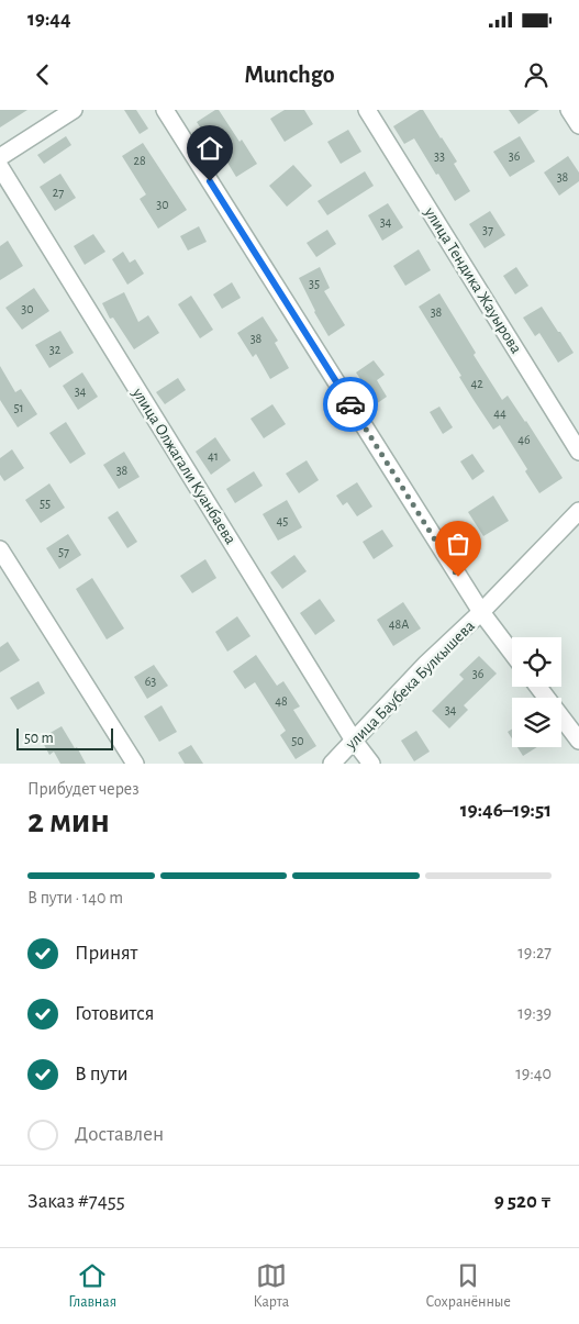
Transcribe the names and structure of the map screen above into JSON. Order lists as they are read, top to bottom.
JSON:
{
  "streets": {
    "street": ["улица Тендика Жауырова", "улица Олжагали Куанбаева", "улица Баубека Булкышева"]
  },
  "crossings": [
    ["улица Олжагали Куанбаева", "улица Баубека Булкышева"]
  ],
  "house_numbers": [
    "33",
    "36",
    "28",
    "38",
    "27",
    "30",
    "34",
    "37",
    "35",
    "30",
    "38",
    "38",
    "32",
    "42",
    "34",
    "51",
    "44",
    "46",
    "41",
    "38",
    "55",
    "45",
    "57",
    "48А",
    "36",
    "63",
    "48",
    "34",
    "50"
  ],
  "scale_bar": "50 m",
  "page": {
    "status": "19:44",
    "header": "Munchgo",
    "scale": "50 m",
    "heading": ["2 мин", "Прибудет через", "19:46–19:51"],
    "panel": ["Заказ #7455", "9 520 ₸"],
    "bar": "В пути · 140 m",
    "list": [
      ["Принят", "19:27"],
      ["Готовится", "19:39"],
      ["В пути", "19:40"],
      "Доставлен"
    ],
    "tabs": ["Главная", "Карта", "Сохранённые"]
  }
}
